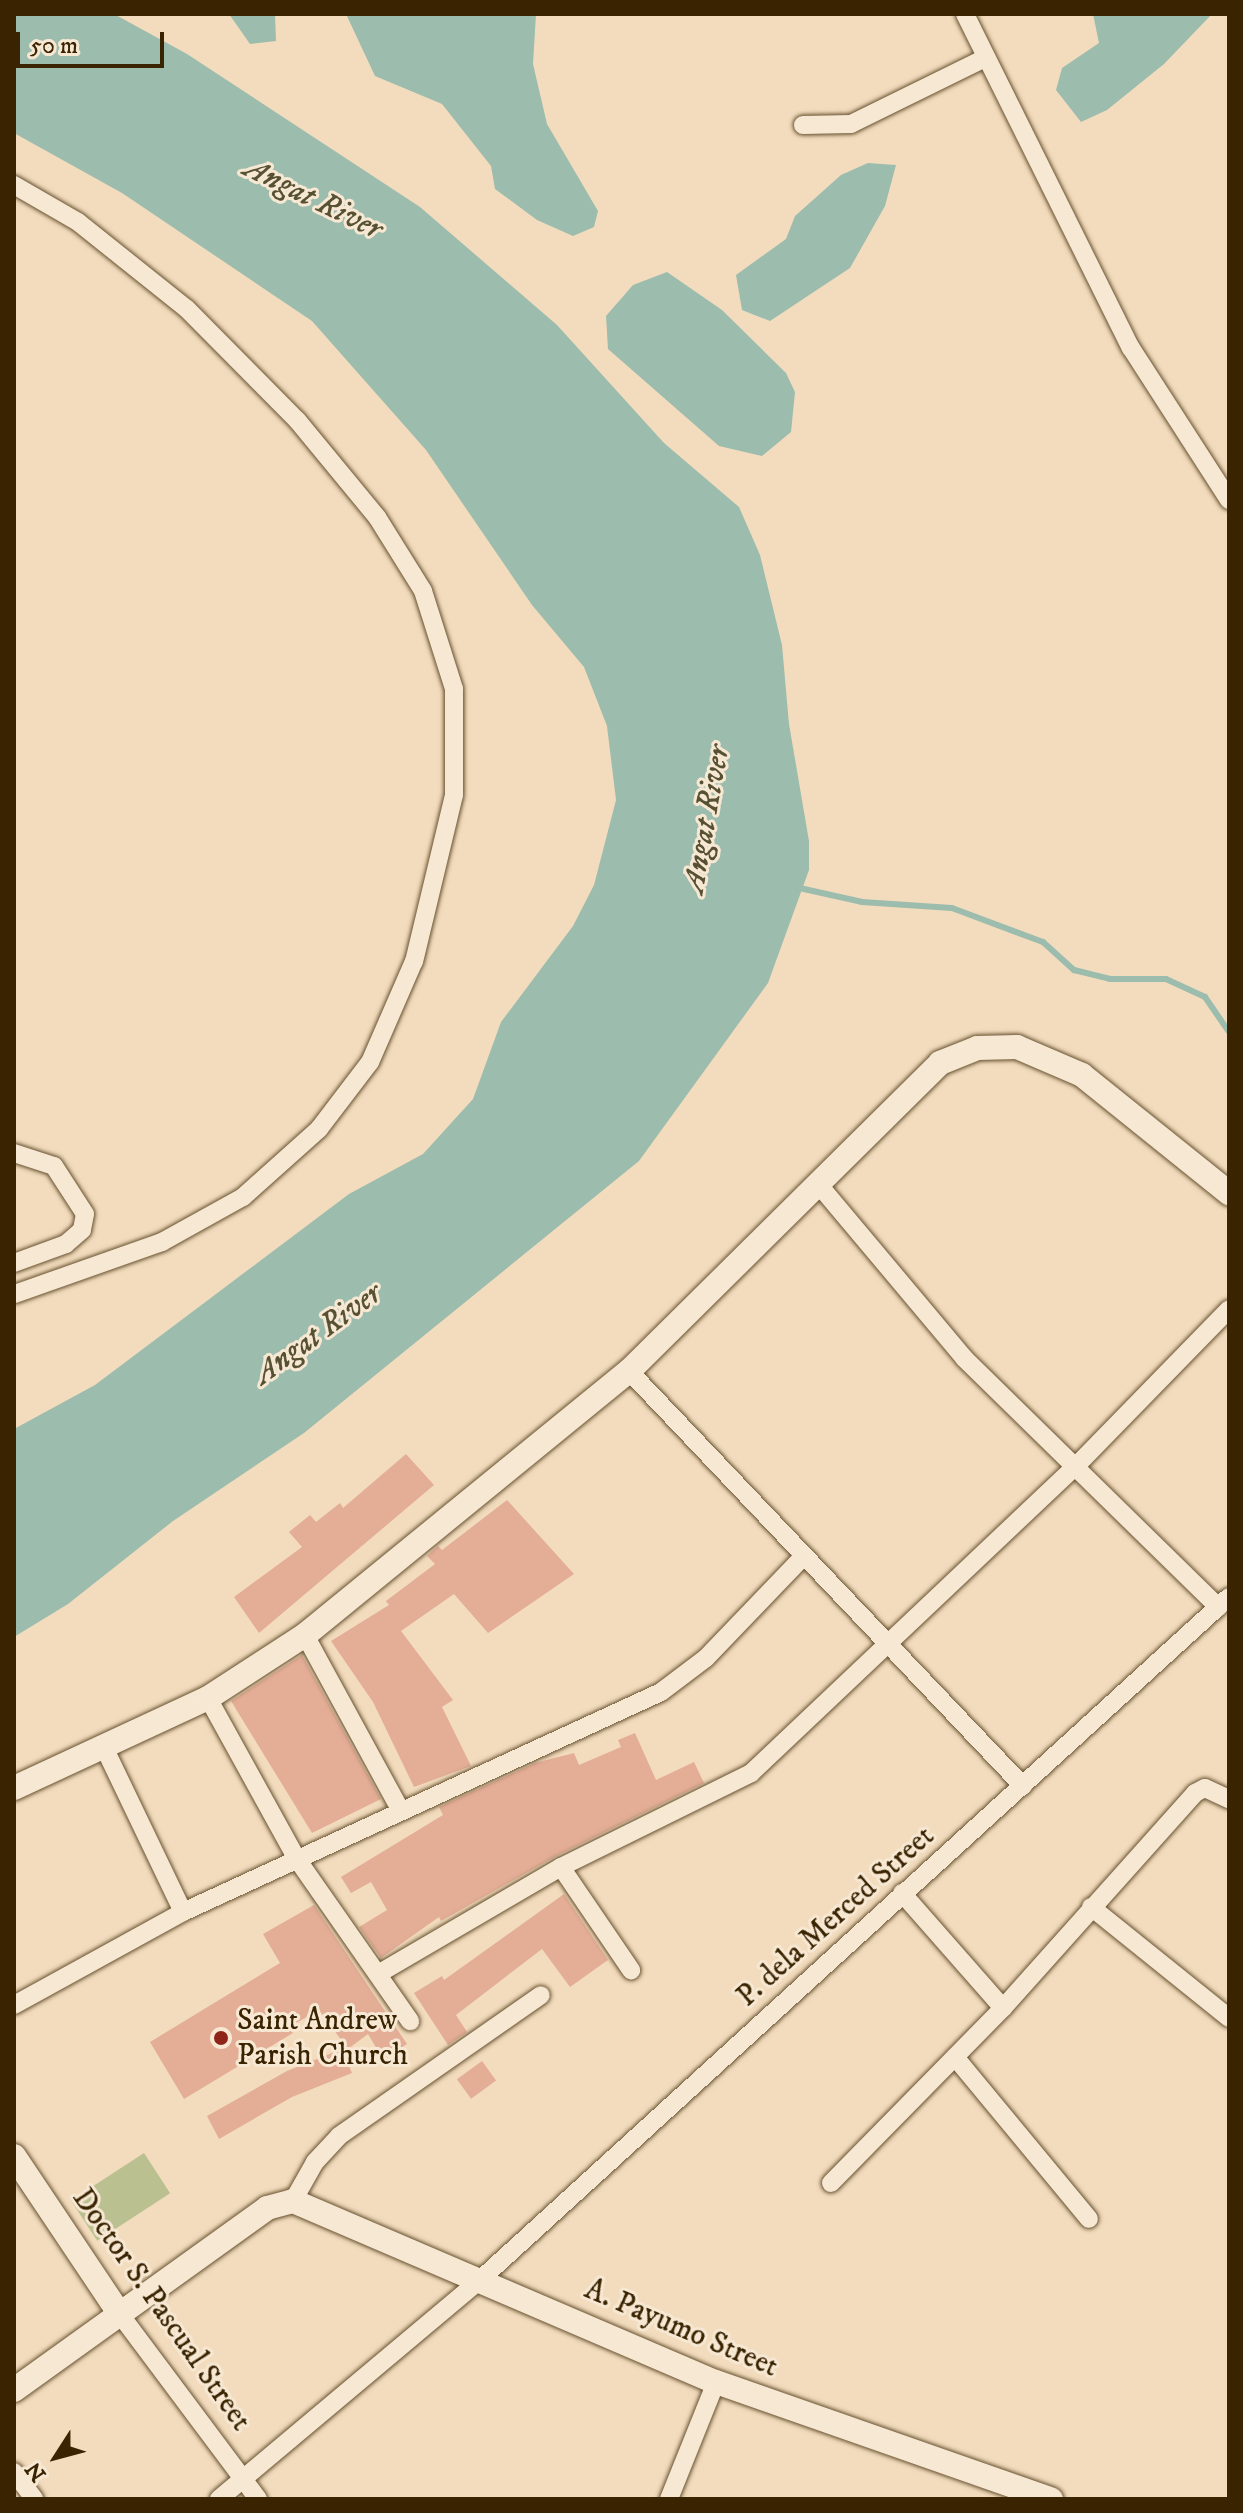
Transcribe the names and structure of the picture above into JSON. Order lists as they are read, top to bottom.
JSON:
{
  "streets": {
    "street": ["P. dela Merced Street", "Doctor S. Pascual Street", "A. Payumo Street"]
  },
  "crossings": [
    ["P. dela Merced Street", "Doctor S. Pascual Street"],
    ["P. dela Merced Street", "A. Payumo Street"]
  ],
  "water": ["Angat River"],
  "places": ["Saint Andrew Parish Church"],
  "scale_bar": "50 m",
  "north": "bottom left"
}
